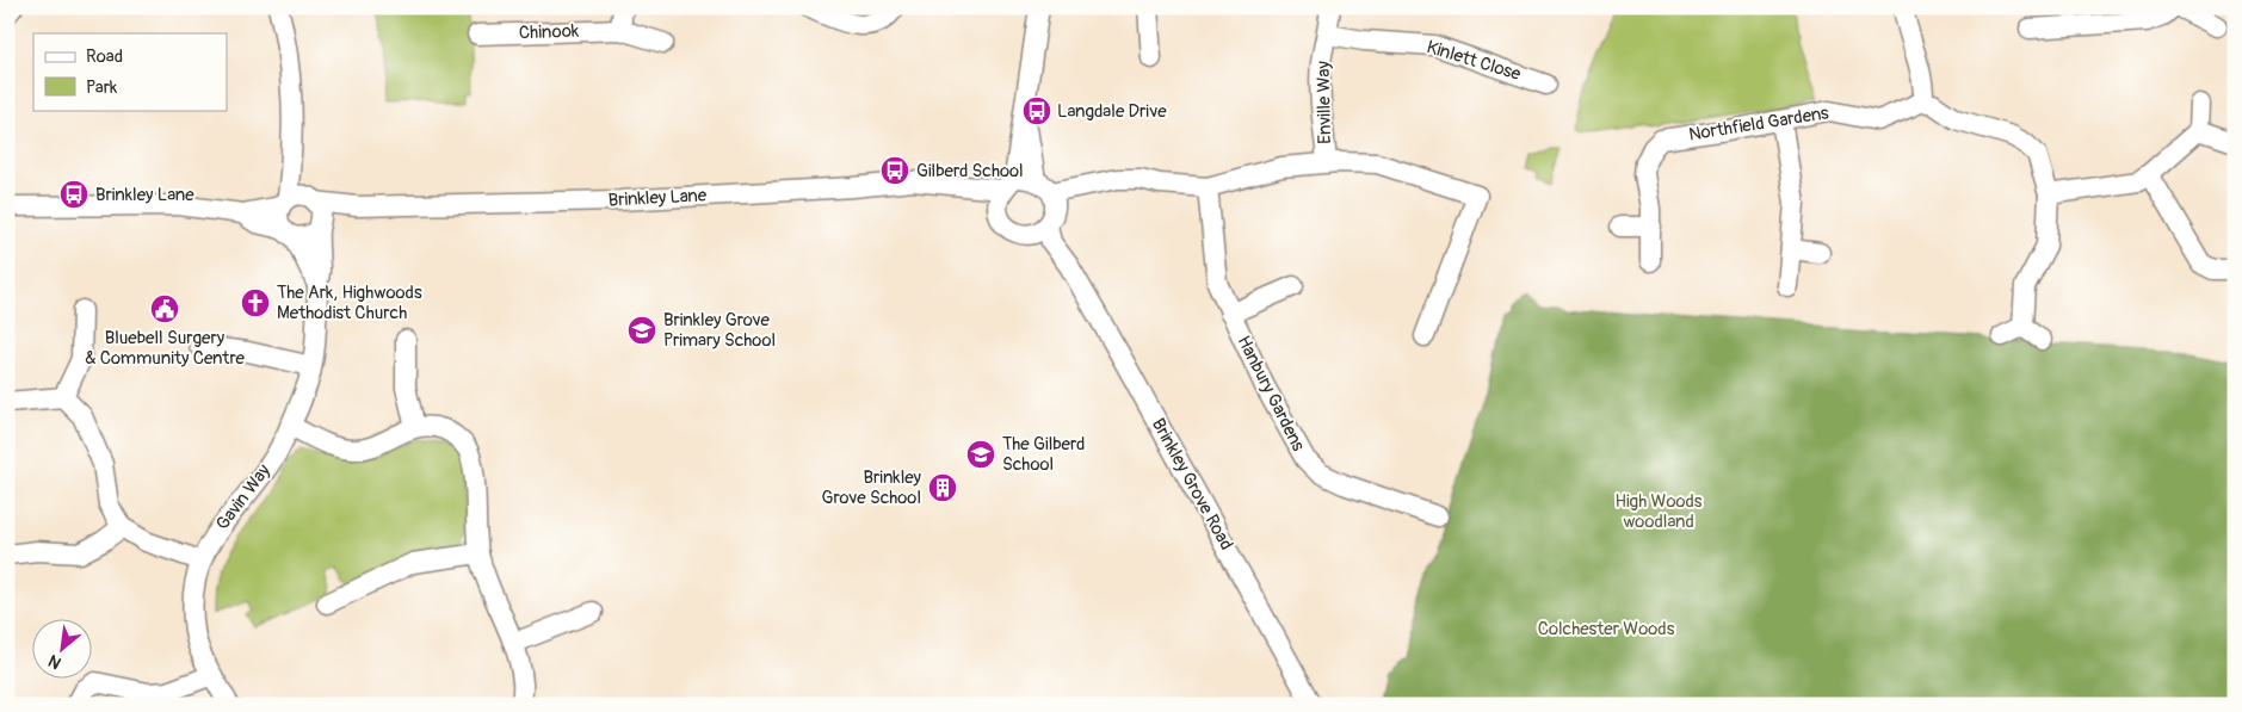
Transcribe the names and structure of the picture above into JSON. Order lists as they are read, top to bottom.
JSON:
{
  "streets": {
    "street": [
      "Chinook",
      "Kinlett Close",
      "Enville Way",
      "Northfield Gardens",
      "Brinkley Lane",
      "Hanbury Gardens",
      "Brinkley Grove Road",
      "Gavin Way"
    ]
  },
  "crossings": [
    ["Kinlett Close", "Enville Way"],
    ["Brinkley Lane", "Brinkley Grove Road"]
  ],
  "parks": ["High Woods woodland", "Colchester Woods"],
  "places": {
    "bus stop": ["Langdale Drive", "Gilberd School", "Brinkley Lane"],
    "church": ["The Ark, Highwoods Methodist Church"],
    "public building": ["Bluebell Surgery & Community Centre"],
    "school or university": ["Brinkley Grove Primary School", "The Gilberd School"],
    "building": ["Brinkley Grove School"]
  },
  "legend": ["Road", "Park"],
  "north": "bottom left"
}
